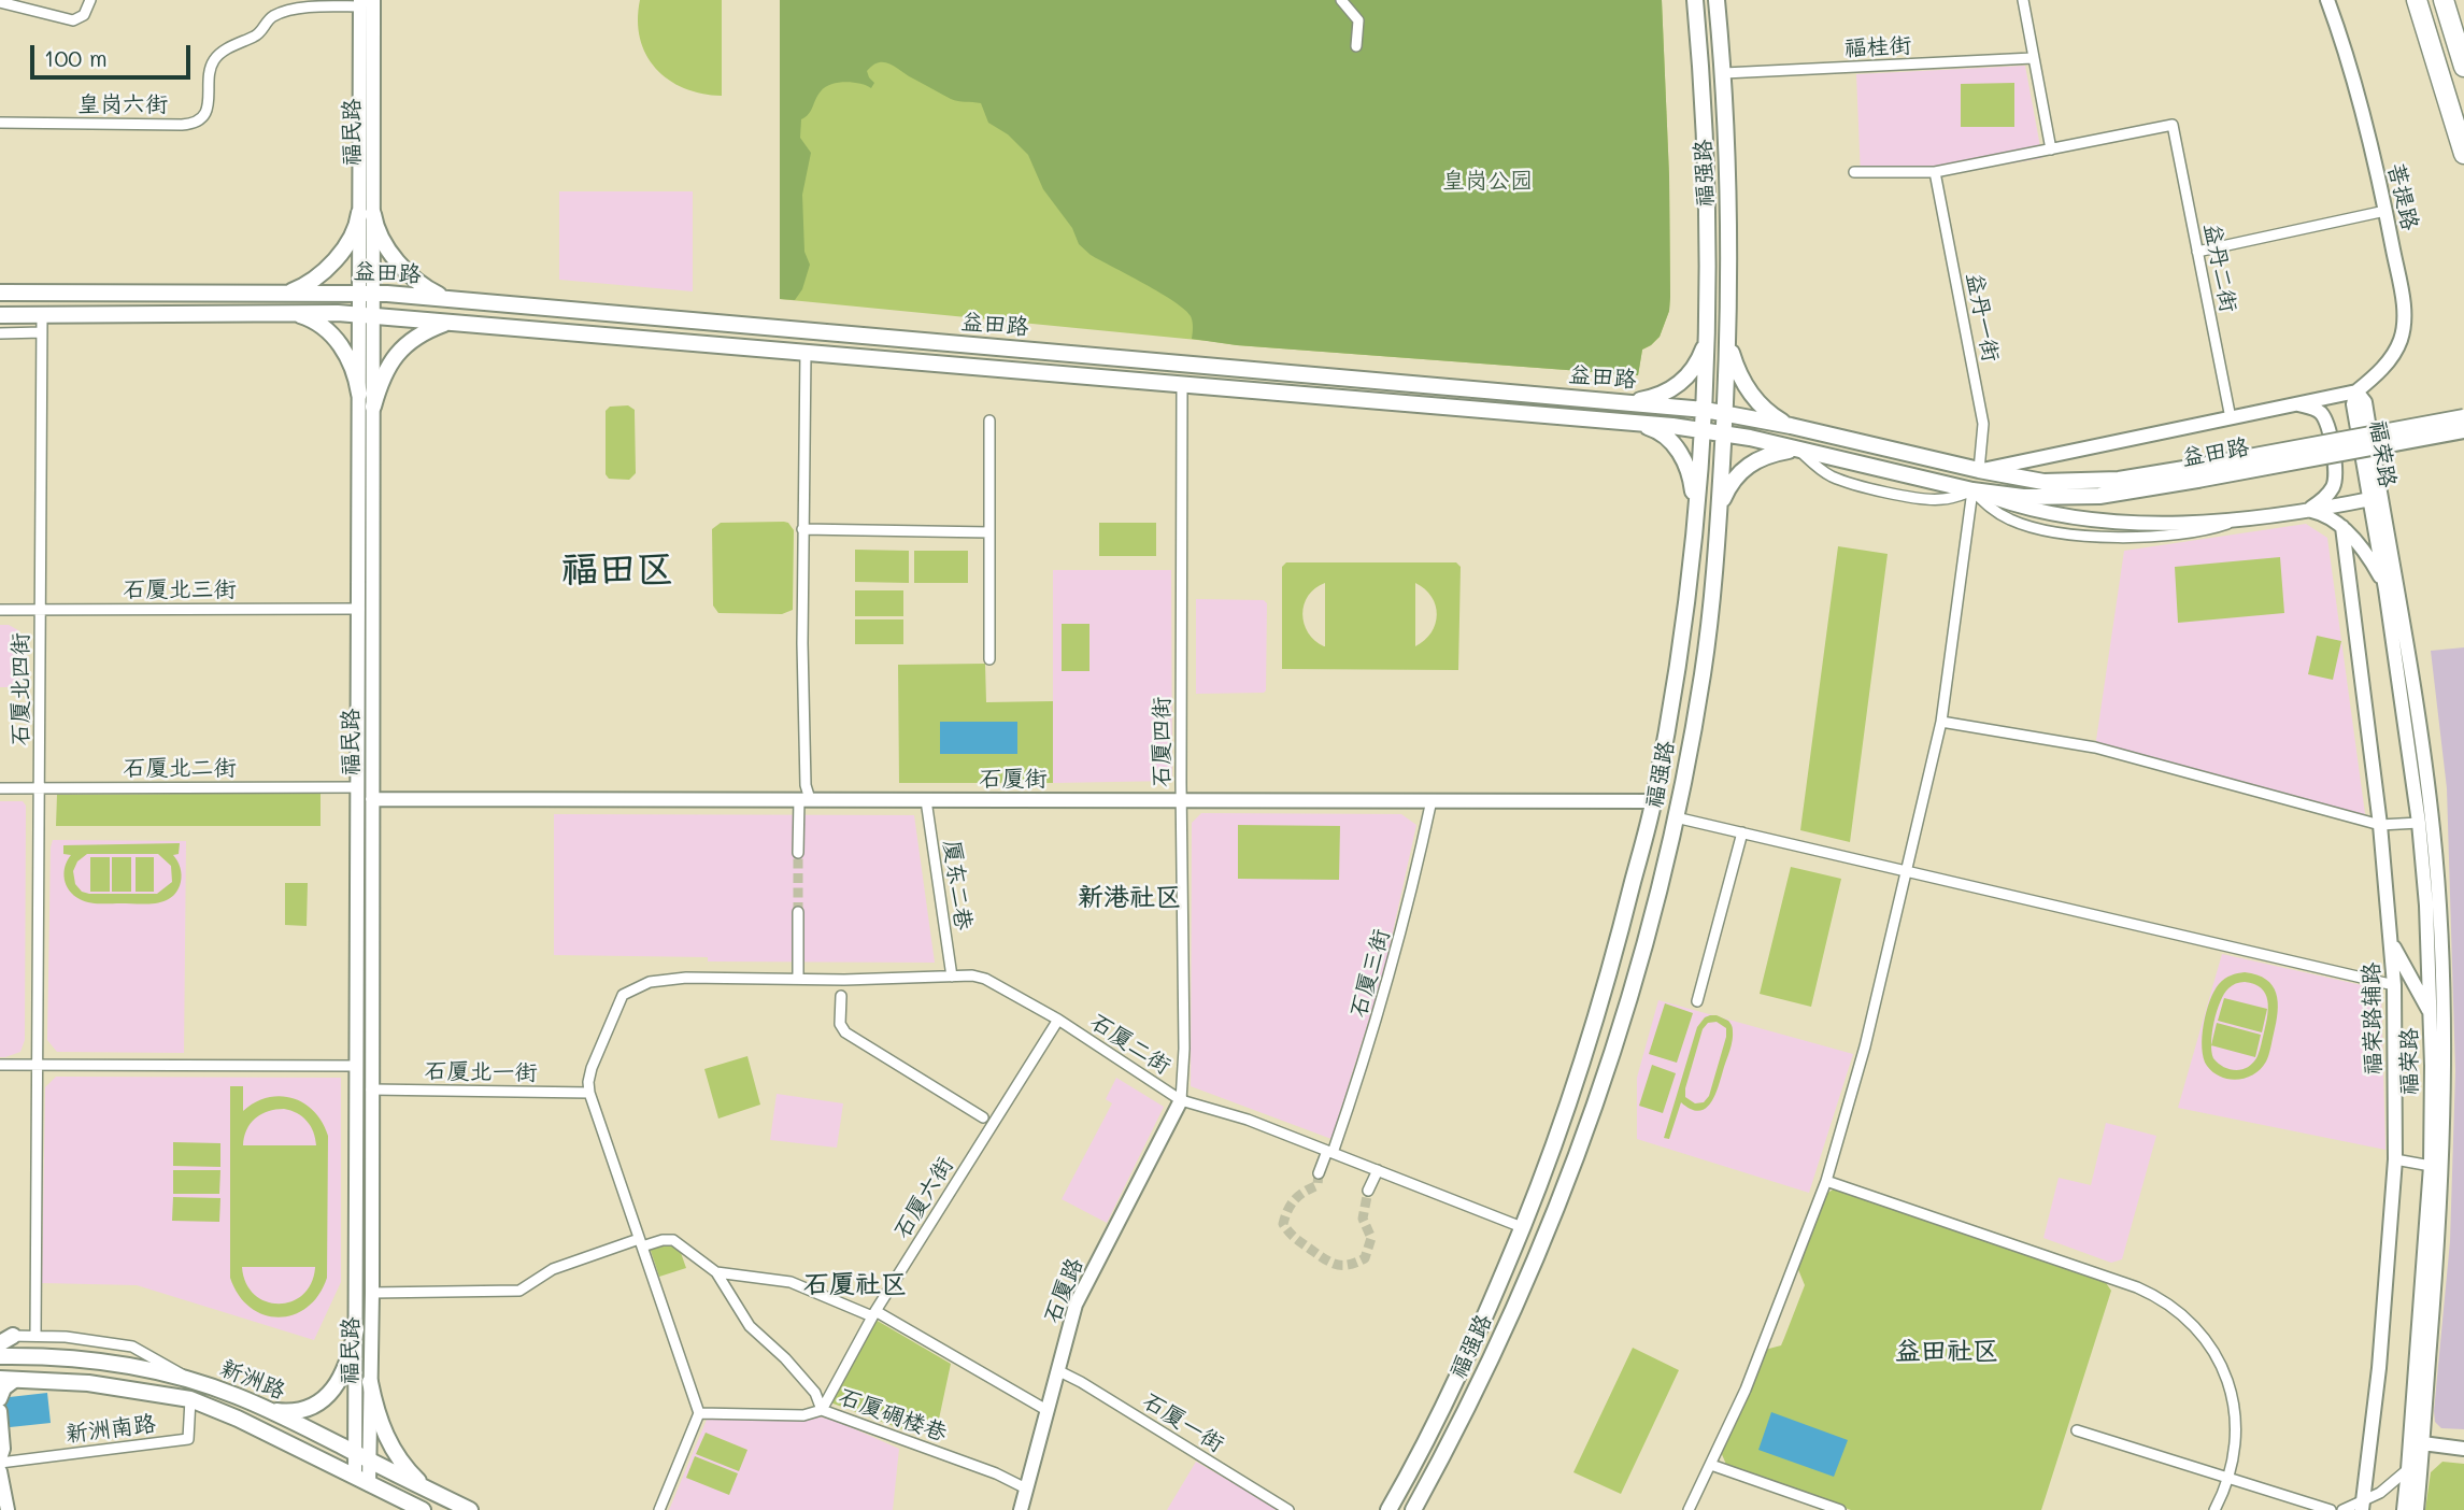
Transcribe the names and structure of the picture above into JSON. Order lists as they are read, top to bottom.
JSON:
{
  "streets": {
    "main road": [
      "福民路",
      "福强路",
      "菩提路",
      "益田路",
      "福荣路",
      "石厦街",
      "福荣路辅路",
      "石厦路",
      "新洲路"
    ],
    "street": [
      "福桂街",
      "皇岗六街",
      "益丹二街",
      "益丹一街",
      "石厦北三街",
      "石厦北四街",
      "石厦四街",
      "石厦北二街",
      "厦东二巷",
      "石厦三街",
      "石厦二街",
      "石厦北一街",
      "石厦六街",
      "石厦碉楼巷",
      "石厦一街",
      "新洲南路"
    ]
  },
  "crossings": [
    ["福桂街", "福强路"],
    ["皇岗六街", "福民路"],
    ["福民路", "益田路"],
    ["福民路", "石厦北三街"],
    ["福民路", "石厦北二街"],
    ["福民路", "石厦街"],
    ["福民路", "石厦北一街"],
    ["福民路", "新洲路"],
    ["福民路", "石厦碉楼巷"],
    ["福强路", "益田路"],
    ["福强路", "石厦街"],
    ["福强路", "石厦二街"],
    ["菩提路", "益田路"],
    ["菩提路", "福荣路"],
    ["益丹二街", "益田路"],
    ["益田路", "益丹一街"],
    ["益田路", "福荣路"],
    ["益田路", "石厦北四街"],
    ["益田路", "石厦四街"],
    ["石厦北三街", "石厦北四街"],
    ["石厦北四街", "石厦北二街"],
    ["石厦四街", "石厦街"],
    ["石厦四街", "石厦二街"],
    ["石厦四街", "石厦路"],
    ["石厦街", "厦东二巷"],
    ["石厦街", "石厦三街"],
    ["厦东二巷", "石厦二街"],
    ["石厦三街", "石厦二街"],
    ["石厦二街", "石厦北一街"],
    ["石厦二街", "石厦六街"],
    ["石厦二街", "石厦路"],
    ["石厦六街", "石厦碉楼巷"],
    ["石厦路", "石厦碉楼巷"],
    ["石厦路", "石厦一街"],
    ["新洲路", "新洲南路"]
  ],
  "districts": [
    "福田区",
    "新港社区",
    "石厦社区",
    "益田社区"
  ],
  "parks": ["皇岗公园"],
  "scale_bar": "100 m"
}
